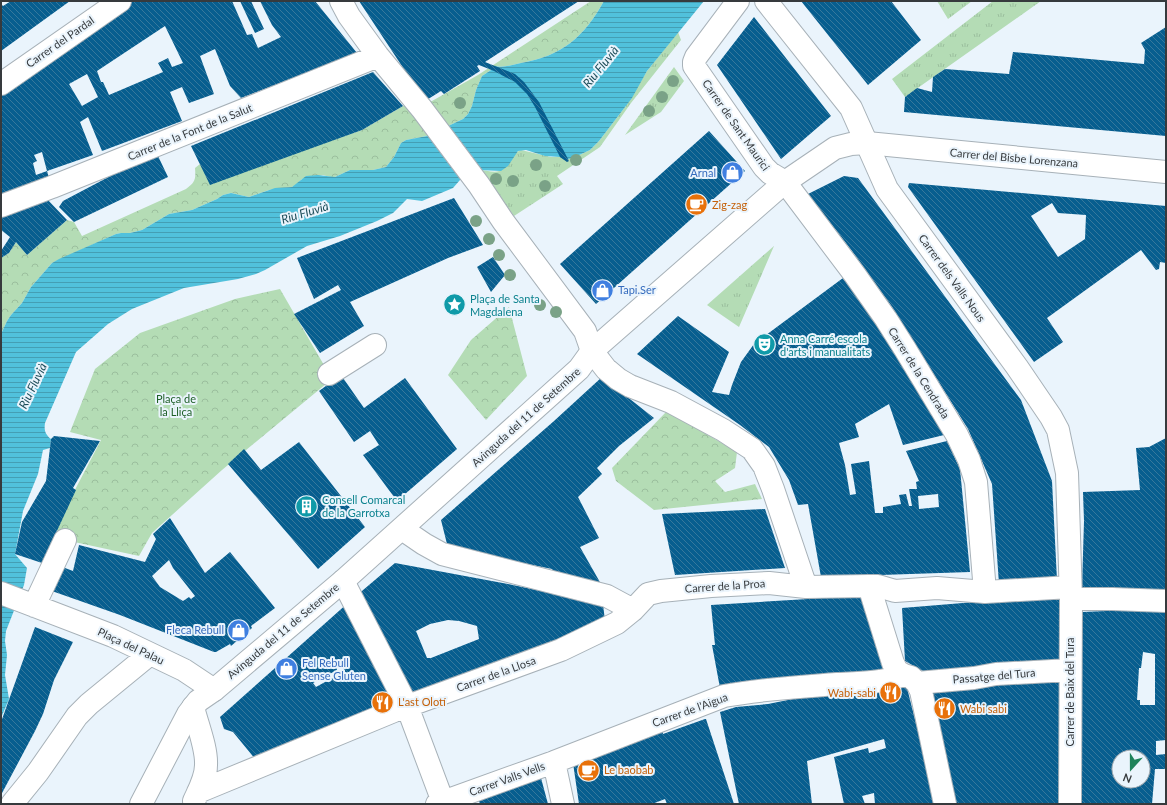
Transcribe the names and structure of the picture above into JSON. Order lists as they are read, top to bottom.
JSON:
{
  "streets": {
    "street": [
      "Carrer del Pardal",
      "Carrer de Sant Maurici",
      "Carrer de la Font de la Salut",
      "Carrer del Bisbe Lorenzana",
      "Carrer dels Valls Nous",
      "Carrer de la Cendrada",
      "Avinguda del 11 de Setembre",
      "Carrer de la Proa",
      "Plaça del Palau",
      "Carrer de la Llosa",
      "Passatge del Tura",
      "Carrer de Baix del Tura",
      "Carrer de l'Aigua",
      "Carrer Valls Vells"
    ]
  },
  "crossings": [
    ["Carrer de Sant Maurici", "Carrer de la Cendrada"],
    ["Carrer de Sant Maurici", "Avinguda del 11 de Setembre"],
    ["Carrer del Bisbe Lorenzana", "Carrer dels Valls Nous"],
    ["Carrer del Bisbe Lorenzana", "Avinguda del 11 de Setembre"],
    ["Carrer dels Valls Nous", "Avinguda del 11 de Setembre"],
    ["Carrer dels Valls Nous", "Carrer de la Proa"],
    ["Carrer dels Valls Nous", "Carrer de Baix del Tura"],
    ["Carrer de la Cendrada", "Avinguda del 11 de Setembre"],
    ["Carrer de la Cendrada", "Carrer de la Proa"],
    ["Avinguda del 11 de Setembre", "Plaça del Palau"],
    ["Carrer de la Proa", "Carrer de la Llosa"],
    ["Carrer de la Proa", "Carrer de Baix del Tura"],
    ["Passatge del Tura", "Carrer de Baix del Tura"],
    ["Passatge del Tura", "Carrer de l'Aigua"],
    ["Carrer de l'Aigua", "Carrer Valls Vells"]
  ],
  "water": ["Riu Fluvià"],
  "parks": ["Plaça de la Lliça"],
  "places": {
    "shop": [
      "Arnal",
      "Tapi.Ser",
      "Fleca Rebull",
      "Fel Rebull Sense Gluten"
    ],
    "cafe": ["Zig-zag", "Le baobab"],
    "place": ["Plaça de Santa Magdalena"],
    "theatre": ["Anna Carré escola d'arts i manualitats"],
    "building": ["Consell Comarcal de la Garrotxa"],
    "restaurant": ["Wabi-sabi", "L'ast Olotí", "Wabi sabi"]
  },
  "north": "bottom"
}
